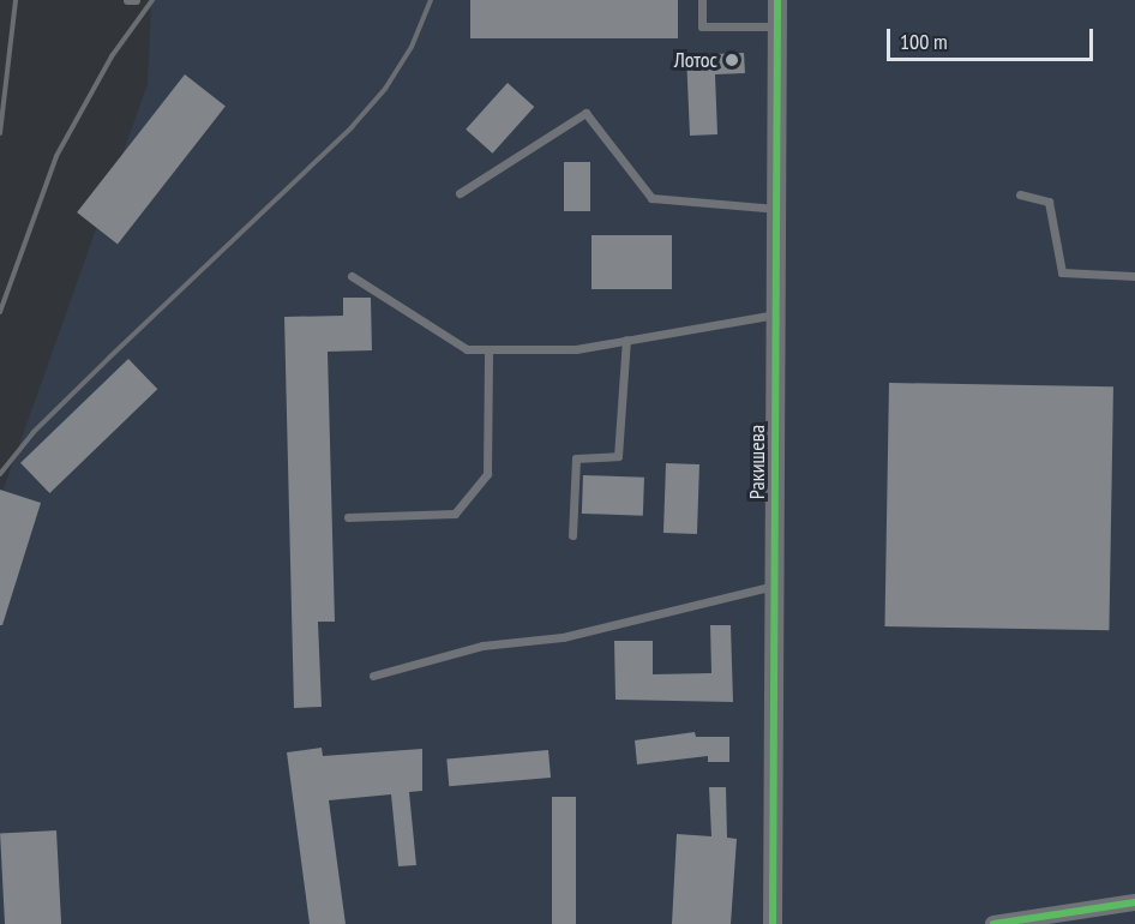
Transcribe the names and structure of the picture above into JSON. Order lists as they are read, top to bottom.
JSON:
{
  "streets": {
    "street": ["Ракишева"]
  },
  "places": ["Лотос"],
  "scale_bar": "100 m"
}
